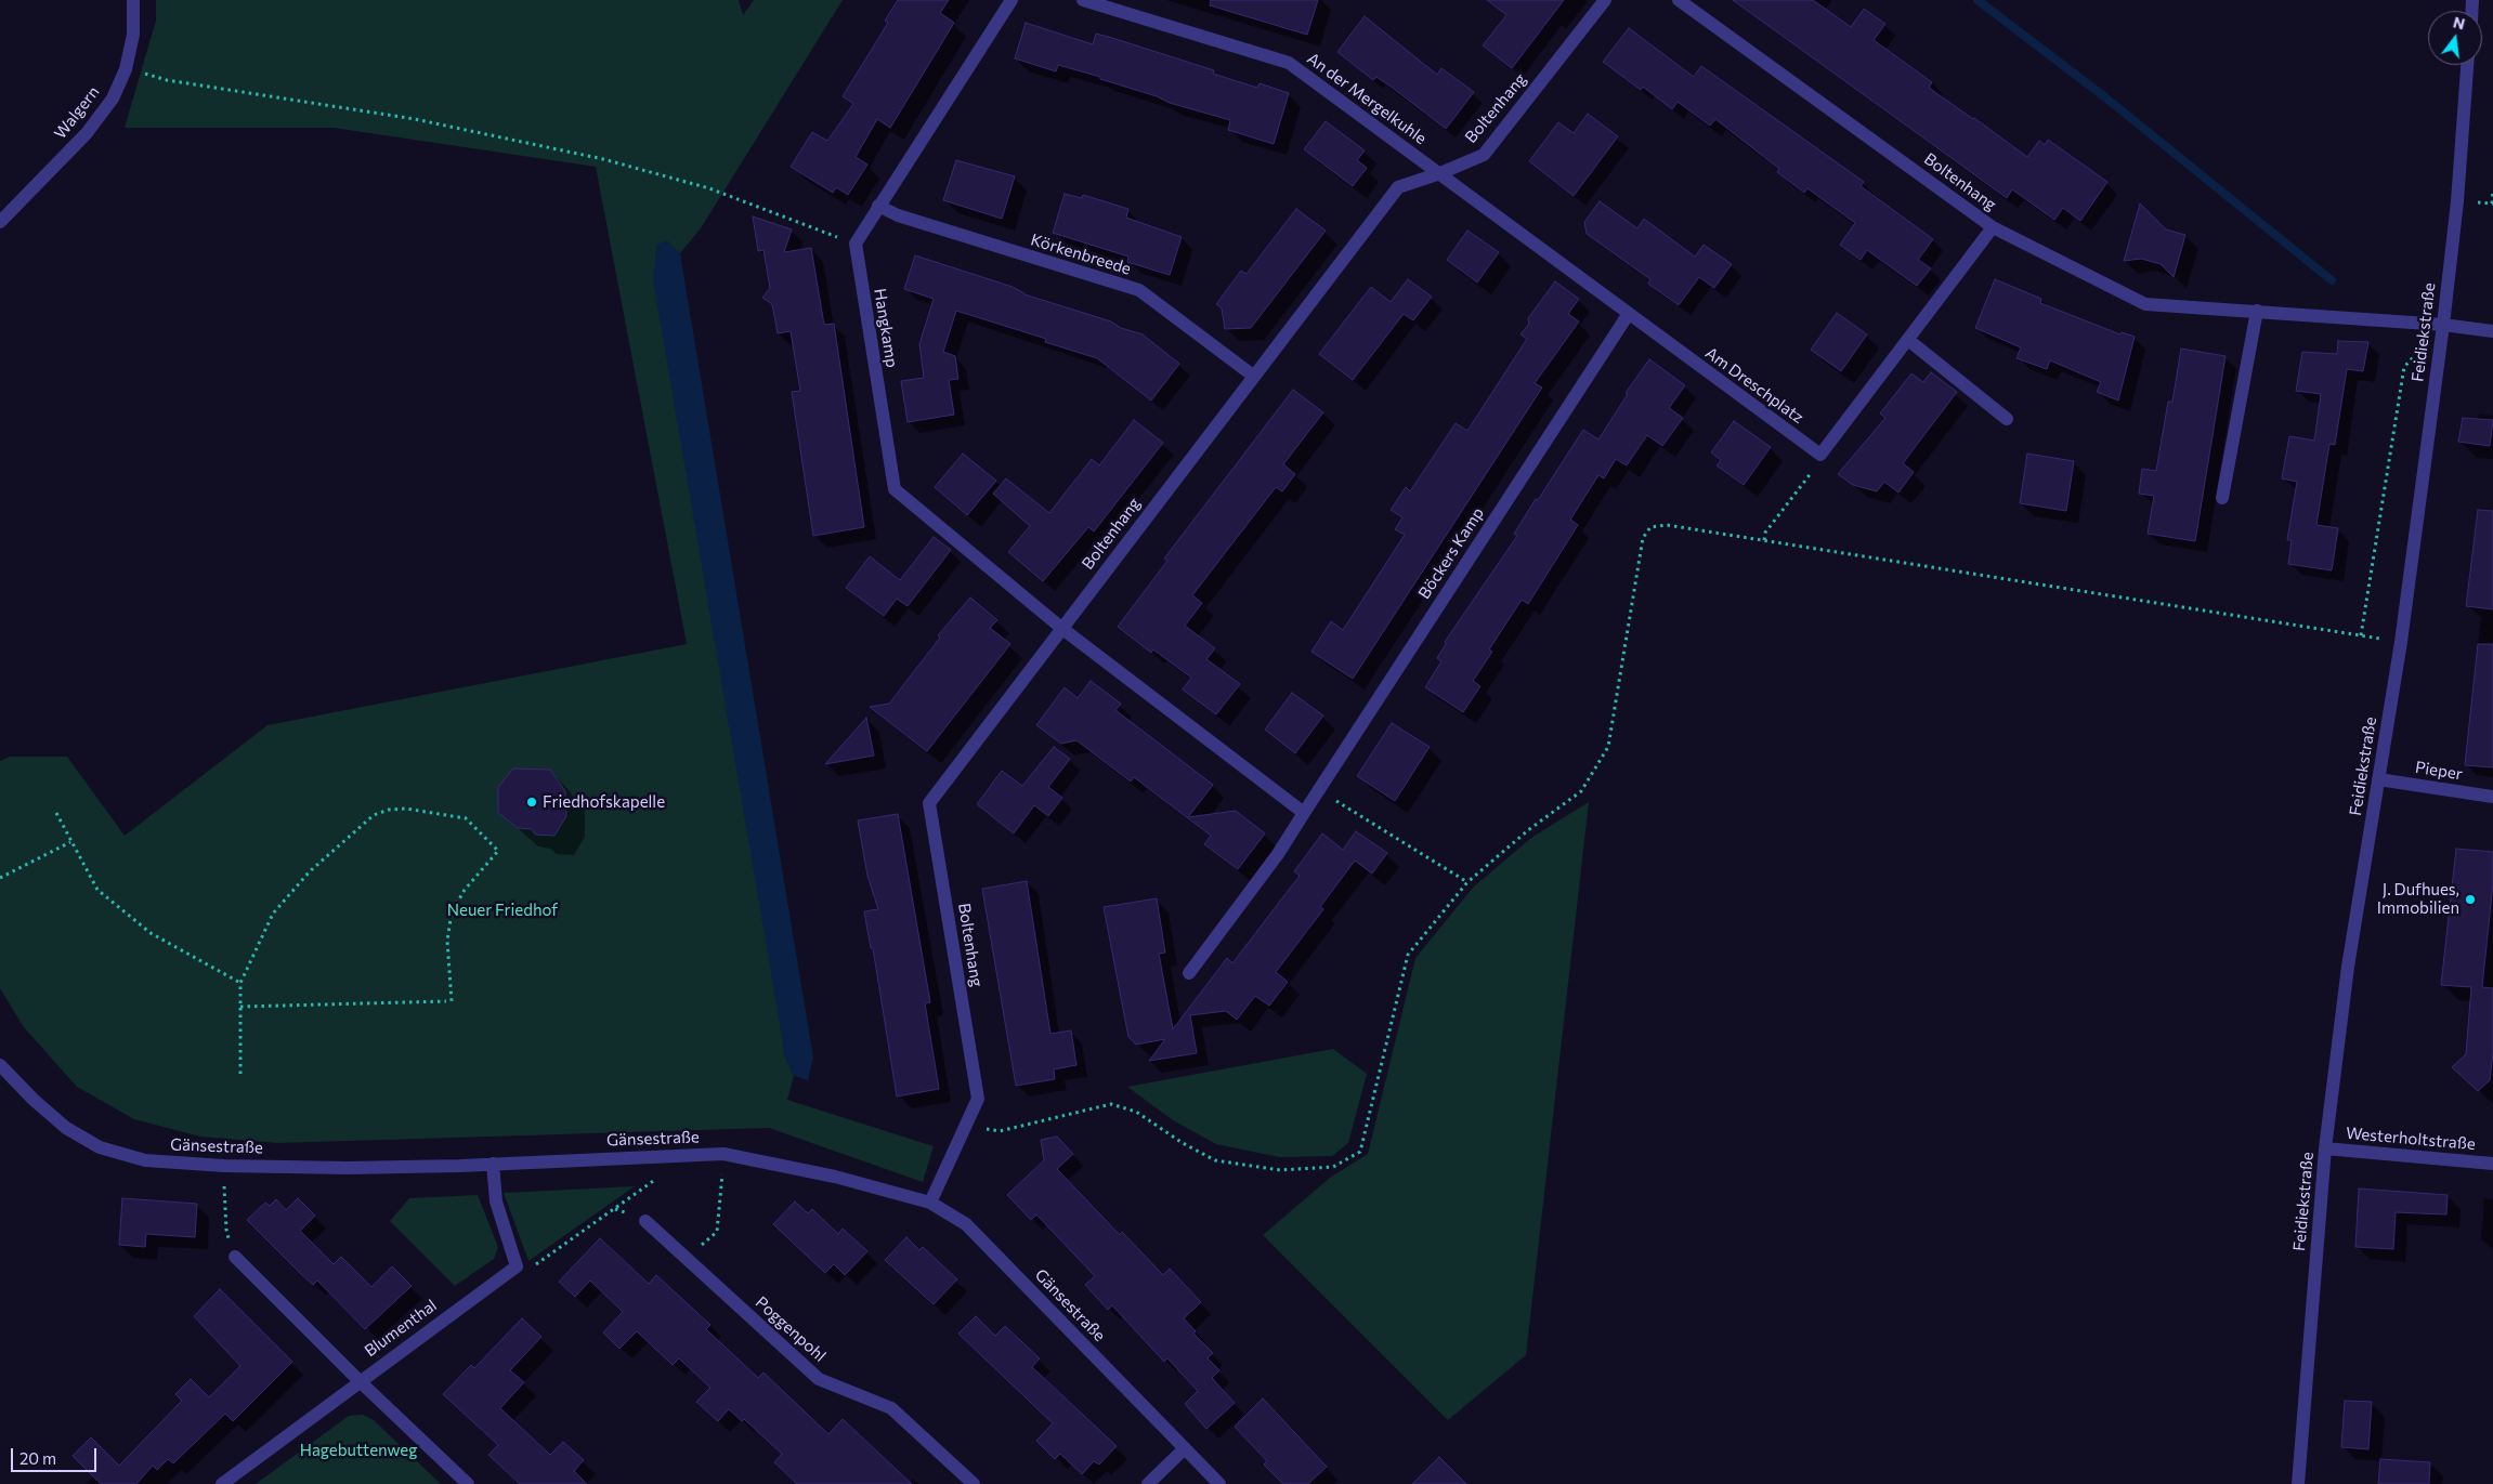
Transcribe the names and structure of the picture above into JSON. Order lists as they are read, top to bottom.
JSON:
{
  "streets": {
    "street": [
      "An der Mergelkuhle",
      "Boltenhang",
      "Walgern",
      "Körkenbreede",
      "Hangkamp",
      "Feidiekstraße",
      "Am Dreschplatz",
      "Böckers Kamp",
      "Pieper",
      "Gänsestraße",
      "Westerholtstraße",
      "Blumenthal",
      "Poggenpohl"
    ]
  },
  "crossings": [
    ["An der Mergelkuhle", "Boltenhang"],
    ["An der Mergelkuhle", "Am Dreschplatz"],
    ["Boltenhang", "Körkenbreede"],
    ["Boltenhang", "Hangkamp"],
    ["Boltenhang", "Feidiekstraße"],
    ["Boltenhang", "Am Dreschplatz"],
    ["Boltenhang", "Gänsestraße"],
    ["Feidiekstraße", "Pieper"],
    ["Feidiekstraße", "Westerholtstraße"],
    ["Am Dreschplatz", "Böckers Kamp"]
  ],
  "parks": ["Neuer Friedhof", "Hagebuttenweg"],
  "places": ["Friedhofskapelle", "J. Dufhues, Immobilien"],
  "scale_bar": "20 m",
  "north": "top"
}
